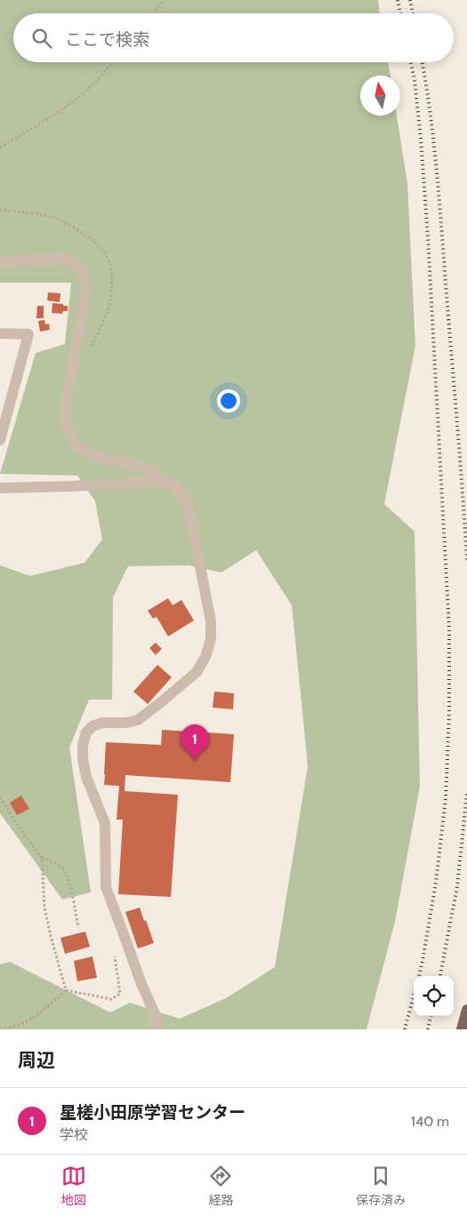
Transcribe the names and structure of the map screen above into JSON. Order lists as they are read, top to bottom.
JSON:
{
  "north": "top",
  "page": {
    "search": "ここで検索",
    "pins": "1",
    "heading": "周辺",
    "list": [
      {
        "mark": "1",
        "name": "星槎小田原学習センター",
        "note": "学校",
        "value": "140 m"
      }
    ],
    "nav": ["地図", "経路", "保存済み"]
  }
}
